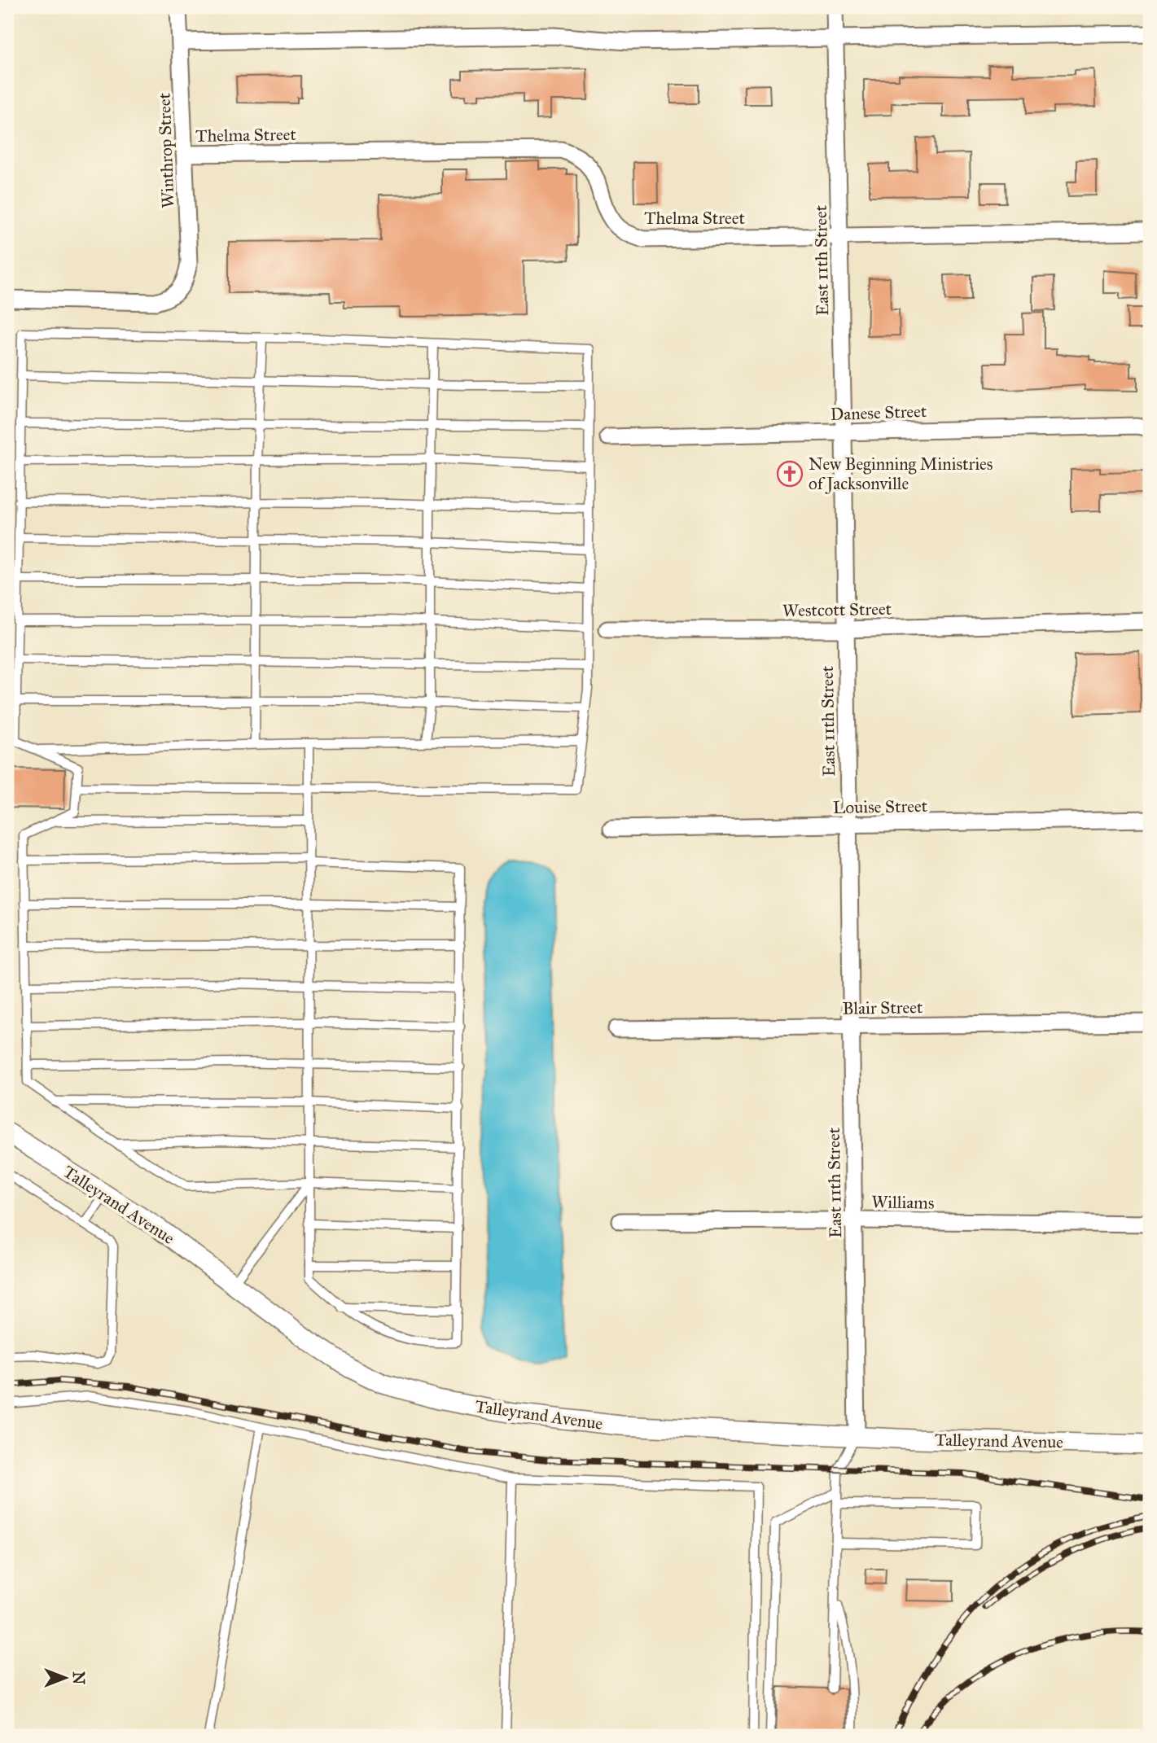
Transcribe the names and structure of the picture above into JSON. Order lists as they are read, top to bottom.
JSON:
{
  "streets": {
    "street": [
      "Thelma Street",
      "Winthrop Street",
      "East 11th Street",
      "Danese Street",
      "Westcott Street",
      "Louise Street",
      "Blair Street",
      "Williams",
      "Talleyrand Avenue"
    ]
  },
  "crossings": [
    ["Thelma Street", "Winthrop Street"],
    ["Thelma Street", "East 11th Street"],
    ["East 11th Street", "Danese Street"],
    ["East 11th Street", "Westcott Street"],
    ["East 11th Street", "Louise Street"],
    ["East 11th Street", "Blair Street"],
    ["East 11th Street", "Williams"],
    ["East 11th Street", "Talleyrand Avenue"]
  ],
  "places": {
    "church": ["New Beginning Ministries of Jacksonville"]
  },
  "north": "right"
}
